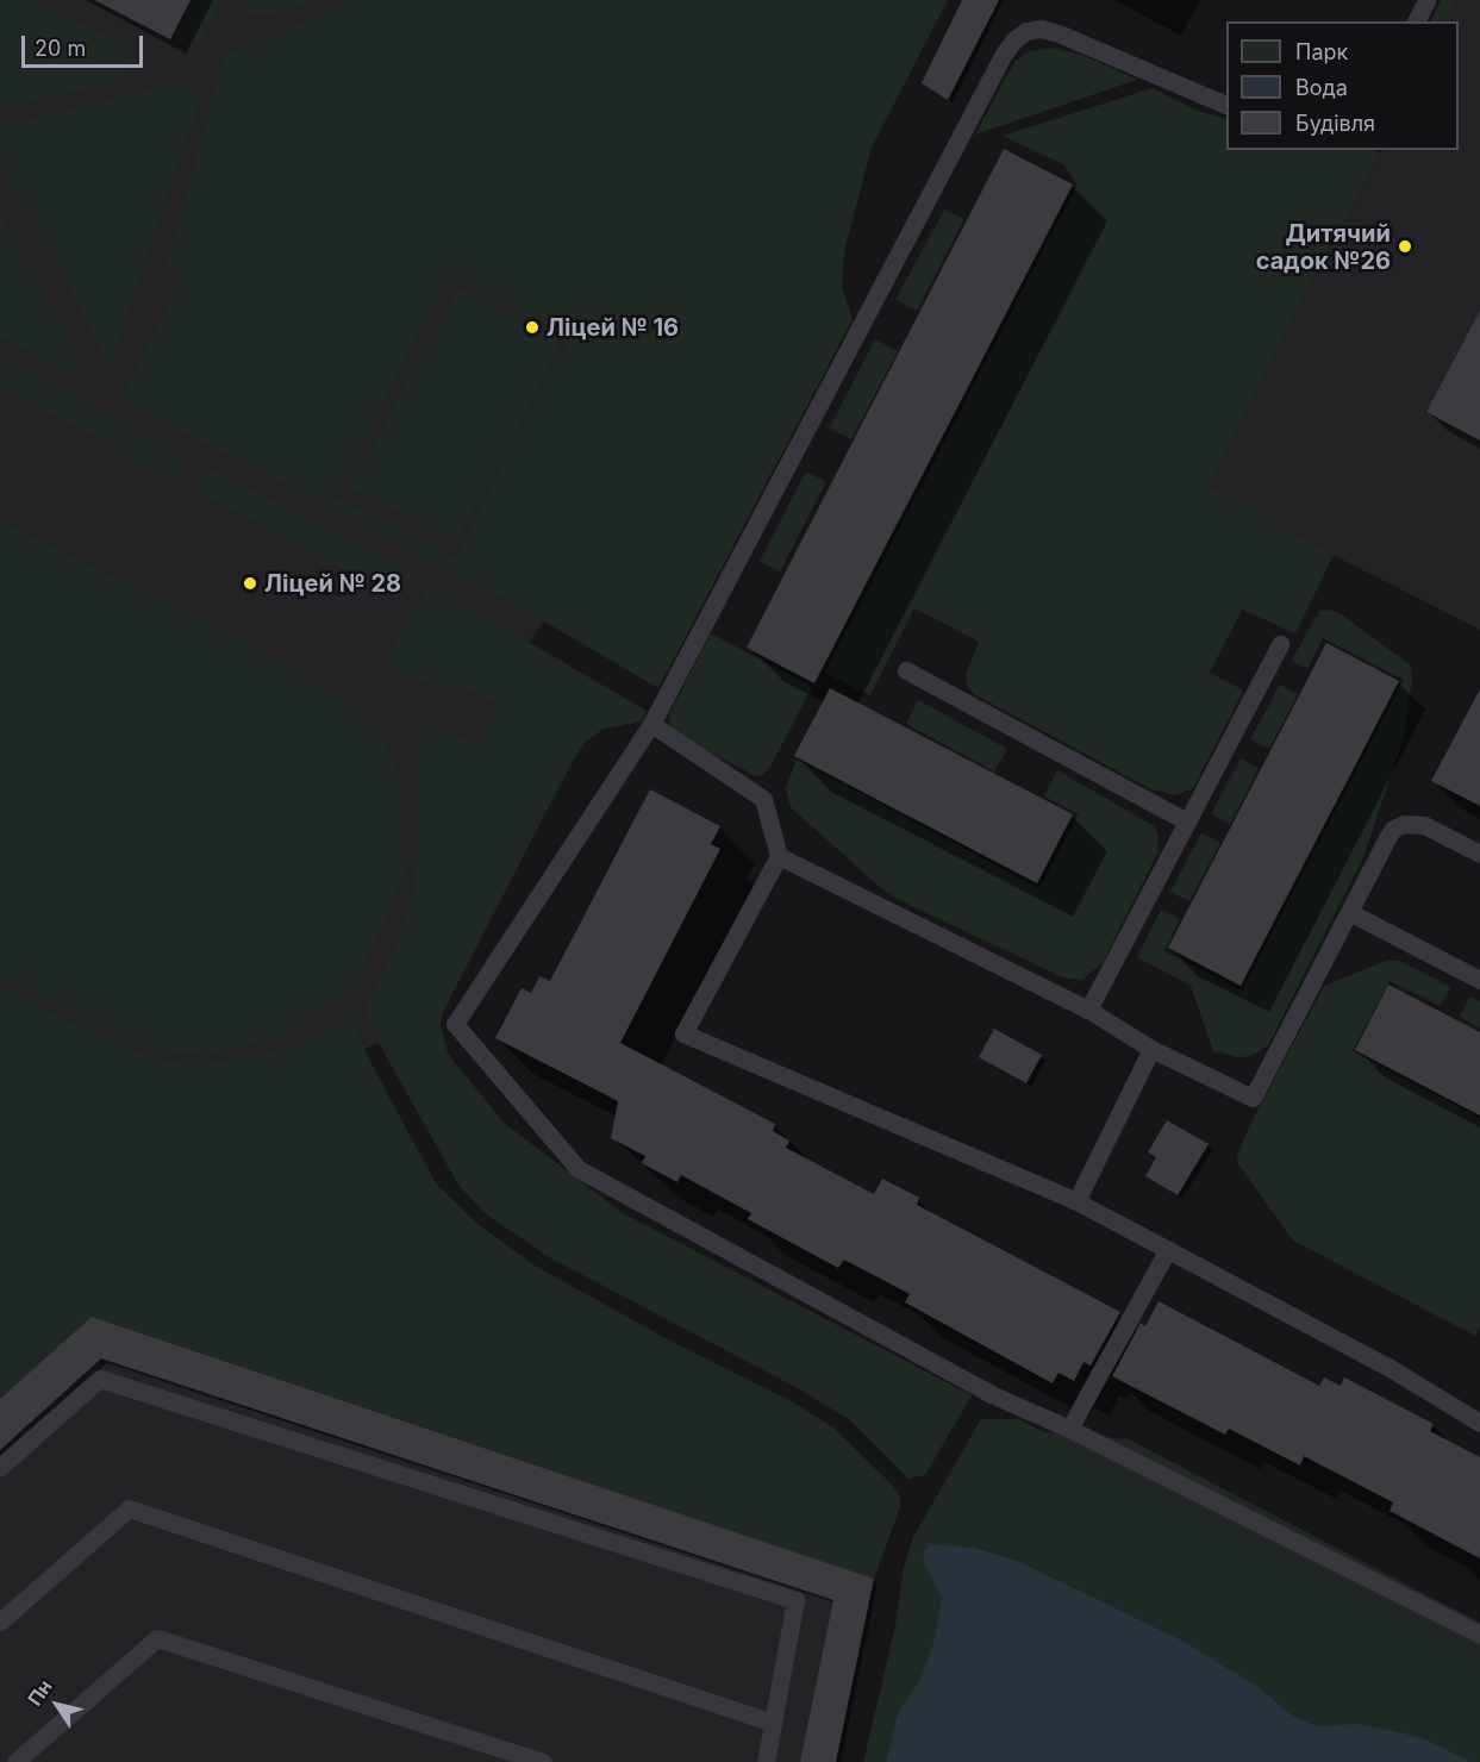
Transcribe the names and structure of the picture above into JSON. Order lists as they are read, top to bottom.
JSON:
{
  "places": ["Дитячий садок №26", "Ліцей № 16", "Ліцей № 28"],
  "legend": ["Парк", "Вода", "Будівля"],
  "scale_bar": "20 m",
  "north": "top left"
}
